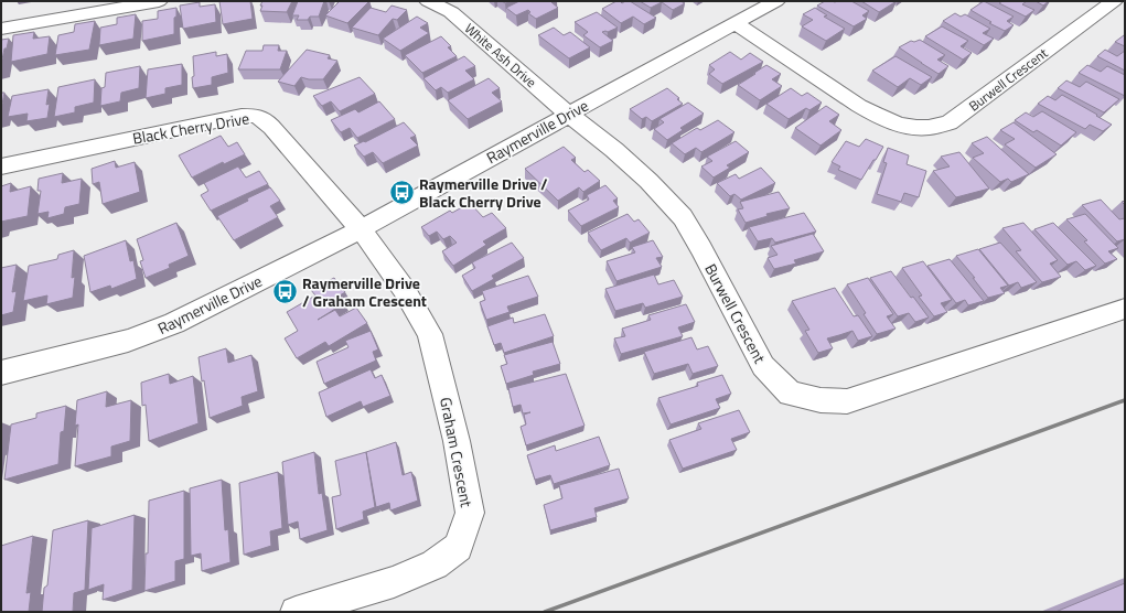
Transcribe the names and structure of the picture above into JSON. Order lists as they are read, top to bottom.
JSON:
{
  "streets": {
    "street": [
      "White Ash Drive",
      "Burwell Crescent",
      "Black Cherry Drive",
      "Raymerville Drive",
      "Graham Crescent"
    ]
  },
  "crossings": [
    ["White Ash Drive", "Burwell Crescent"],
    ["White Ash Drive", "Raymerville Drive"],
    ["Burwell Crescent", "Raymerville Drive"],
    ["Black Cherry Drive", "Raymerville Drive"],
    ["Black Cherry Drive", "Graham Crescent"],
    ["Raymerville Drive", "Graham Crescent"]
  ],
  "places": {
    "bus stop": ["Raymerville Drive / Black Cherry Drive", "Raymerville Drive / Graham Crescent"]
  }
}
